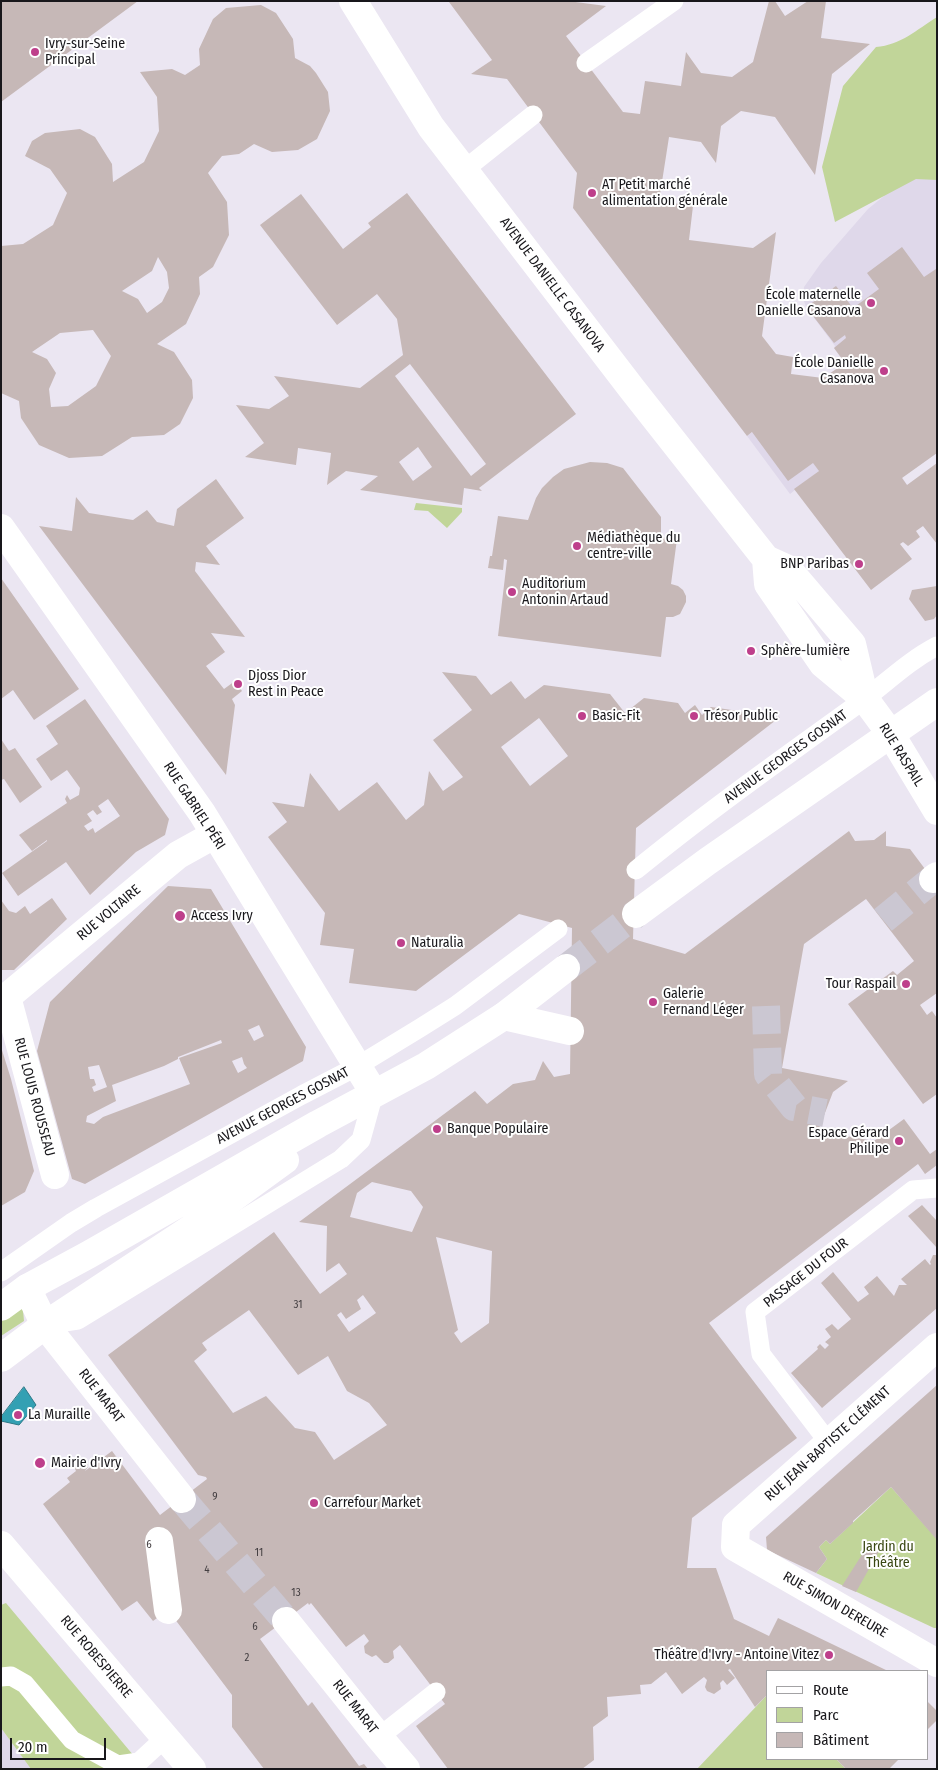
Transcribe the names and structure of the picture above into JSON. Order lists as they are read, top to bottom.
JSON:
{
  "streets": {
    "street": [
      "AVENUE DANIELLE CASANOVA",
      "RUE RASPAIL",
      "RUE GABRIEL PÉRI",
      "RUE VOLTAIRE",
      "RUE LOUIS ROUSSEAU",
      "RUE MARAT",
      "RUE JEAN-BAPTISTE CLÉMENT",
      "RUE SIMON DEREURE",
      "RUE ROBESPIERRE"
    ],
    "lane": ["AVENUE GEORGES GOSNAT", "PASSAGE DU FOUR"]
  },
  "crossings": [
    ["AVENUE DANIELLE CASANOVA", "RUE RASPAIL"],
    ["AVENUE DANIELLE CASANOVA", "AVENUE GEORGES GOSNAT"],
    ["RUE RASPAIL", "AVENUE GEORGES GOSNAT"],
    ["AVENUE GEORGES GOSNAT", "RUE GABRIEL PÉRI"],
    ["RUE GABRIEL PÉRI", "RUE VOLTAIRE"],
    ["RUE VOLTAIRE", "RUE LOUIS ROUSSEAU"],
    ["PASSAGE DU FOUR", "RUE JEAN-BAPTISTE CLÉMENT"],
    ["RUE JEAN-BAPTISTE CLÉMENT", "RUE SIMON DEREURE"]
  ],
  "parks": ["Jardin du Théâtre"],
  "places": [
    "Ivry-sur-Seine Principal",
    "AT Petit marché alimentation générale",
    "École maternelle Danielle Casanova",
    "École Danielle Casanova",
    "Médiathèque du centre-ville",
    "BNP Paribas",
    "Auditorium Antonin Artaud",
    "Sphère-lumière",
    "Djoss Dior Rest in Peace",
    "Basic-Fit",
    "Trésor Public",
    "Access Ivry",
    "Naturalia",
    "Tour Raspail",
    "Galerie Fernand Léger",
    "Banque Populaire",
    "Espace Gérard Philipe",
    "La Muraille",
    "Mairie d'Ivry",
    "Carrefour Market",
    "Théâtre d'Ivry - Antoine Vitez"
  ],
  "house_numbers": [
    "31",
    "9",
    "6",
    "11",
    "4",
    "13",
    "6",
    "2"
  ],
  "legend": ["Route", "Parc", "Bâtiment"],
  "scale_bar": "20 m"
}
